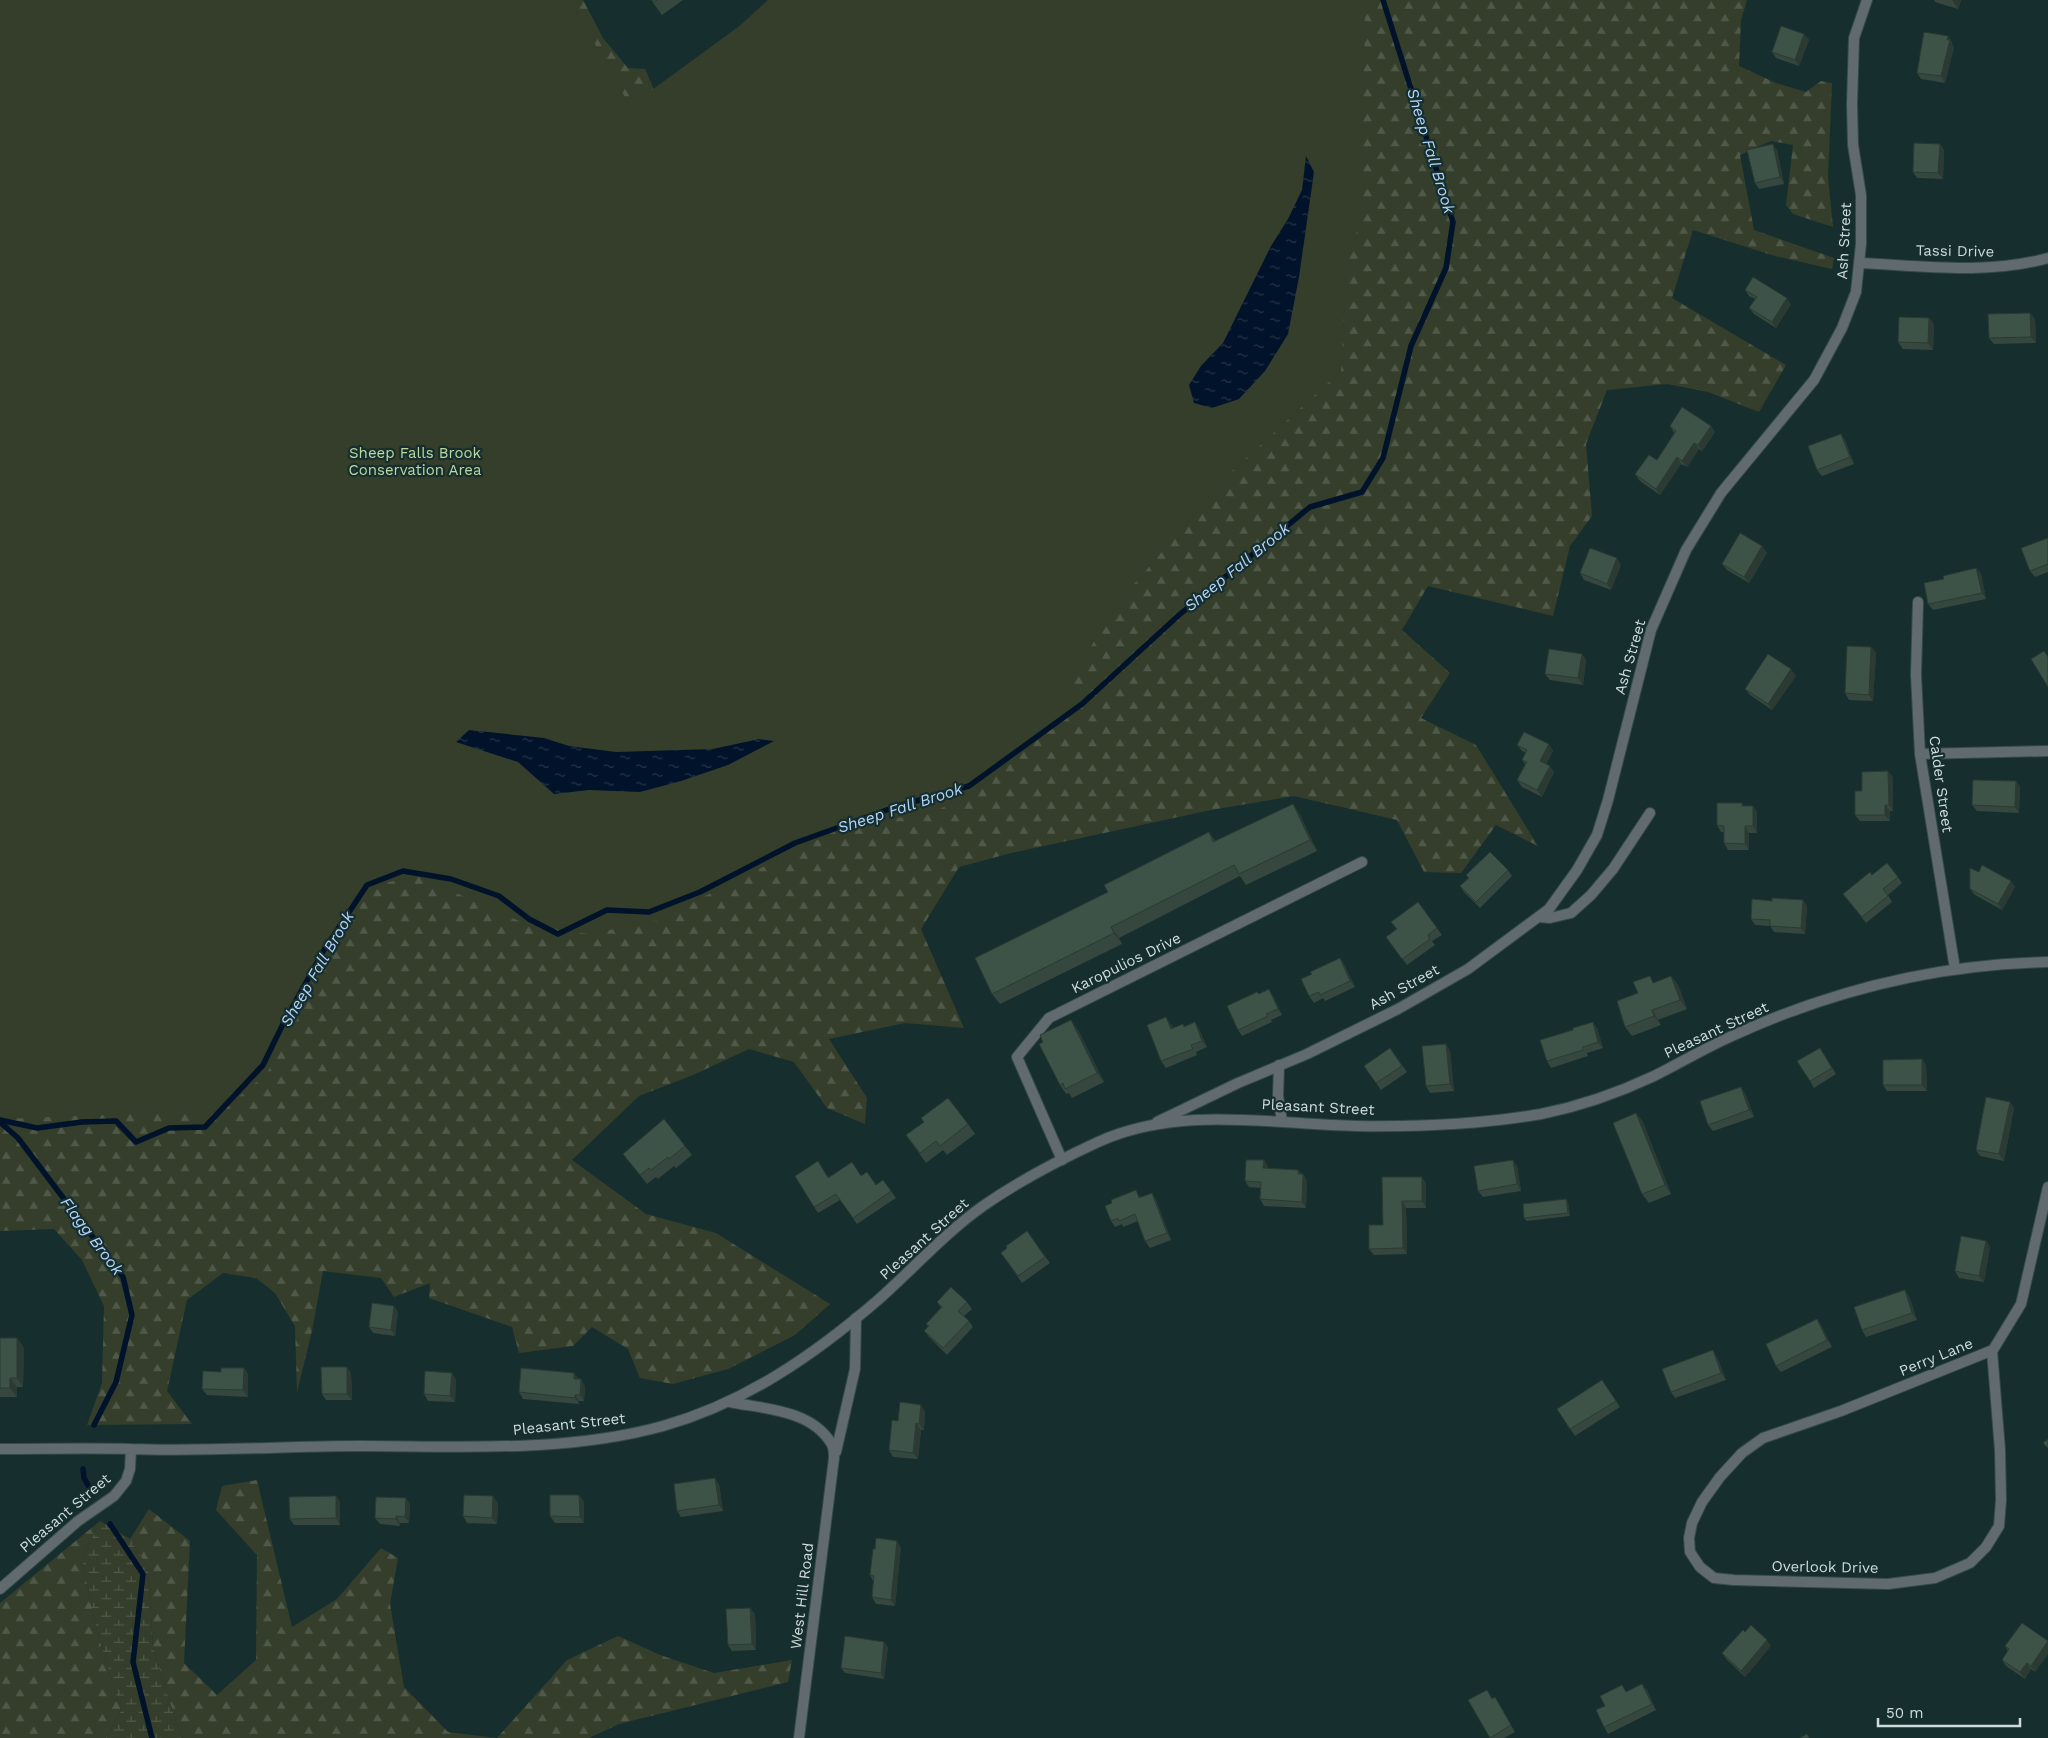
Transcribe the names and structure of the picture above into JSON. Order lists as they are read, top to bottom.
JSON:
{
  "streets": {
    "street": [
      "Ash Street",
      "Tassi Drive",
      "Calder Street",
      "Karopulios Drive",
      "Pleasant Street",
      "Perry Lane",
      "Overlook Drive",
      "West Hill Road"
    ]
  },
  "crossings": [
    ["Ash Street", "Tassi Drive"],
    ["Ash Street", "Pleasant Street"],
    ["Calder Street", "Pleasant Street"],
    ["Karopulios Drive", "Pleasant Street"],
    ["Pleasant Street", "West Hill Road"],
    ["Perry Lane", "Overlook Drive"]
  ],
  "water": ["Sheep Fall Brook", "Flagg Brook"],
  "parks": ["Sheep Falls Brook Conservation Area"],
  "scale_bar": "50 m"
}
